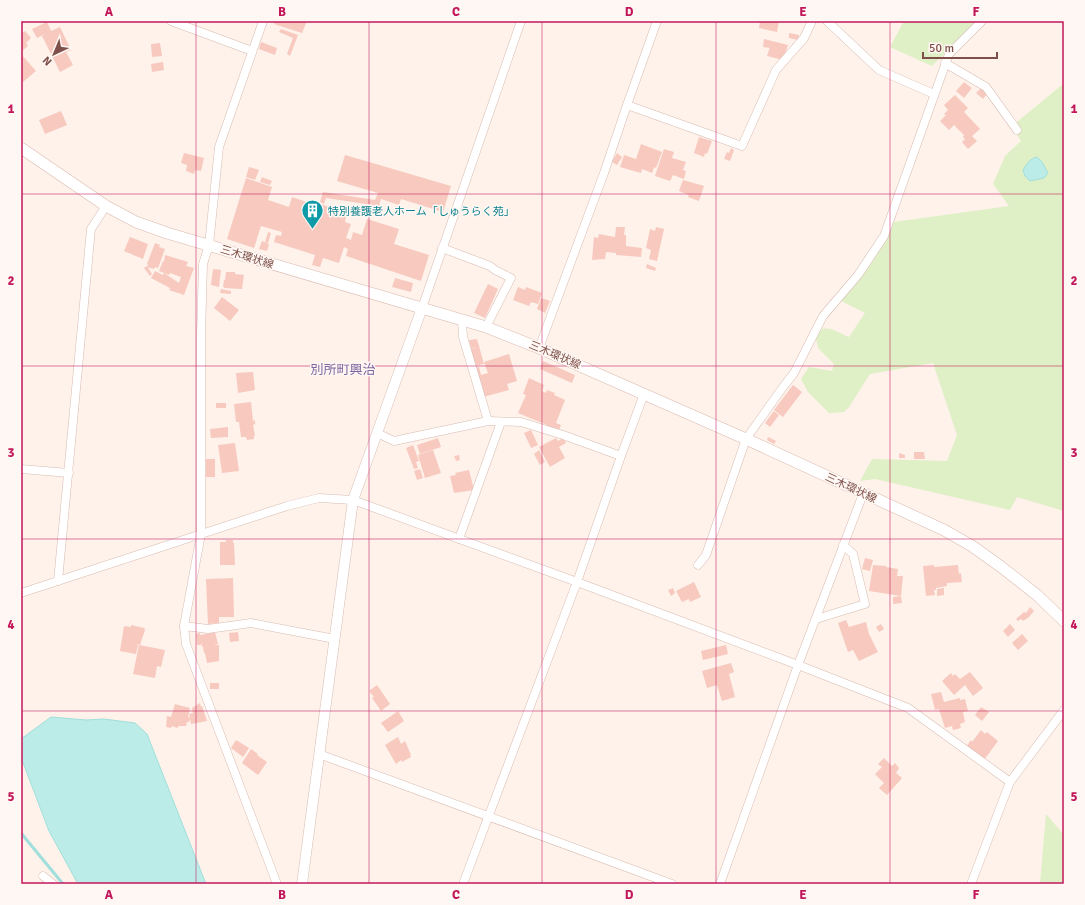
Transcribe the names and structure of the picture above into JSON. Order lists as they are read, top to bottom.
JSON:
{
  "streets": {
    "main road": ["三木環状線"]
  },
  "districts": ["別所町興治"],
  "places": {
    "building": ["特別養護老人ホーム「しゅうらく苑」"]
  },
  "scale_bar": "50 m",
  "north": "bottom left",
  "grid": {
    "columns": [
      "A",
      "B",
      "C",
      "D",
      "E",
      "F"
    ],
    "rows": [
      "1",
      "2",
      "3",
      "4",
      "5"
    ]
  }
}
